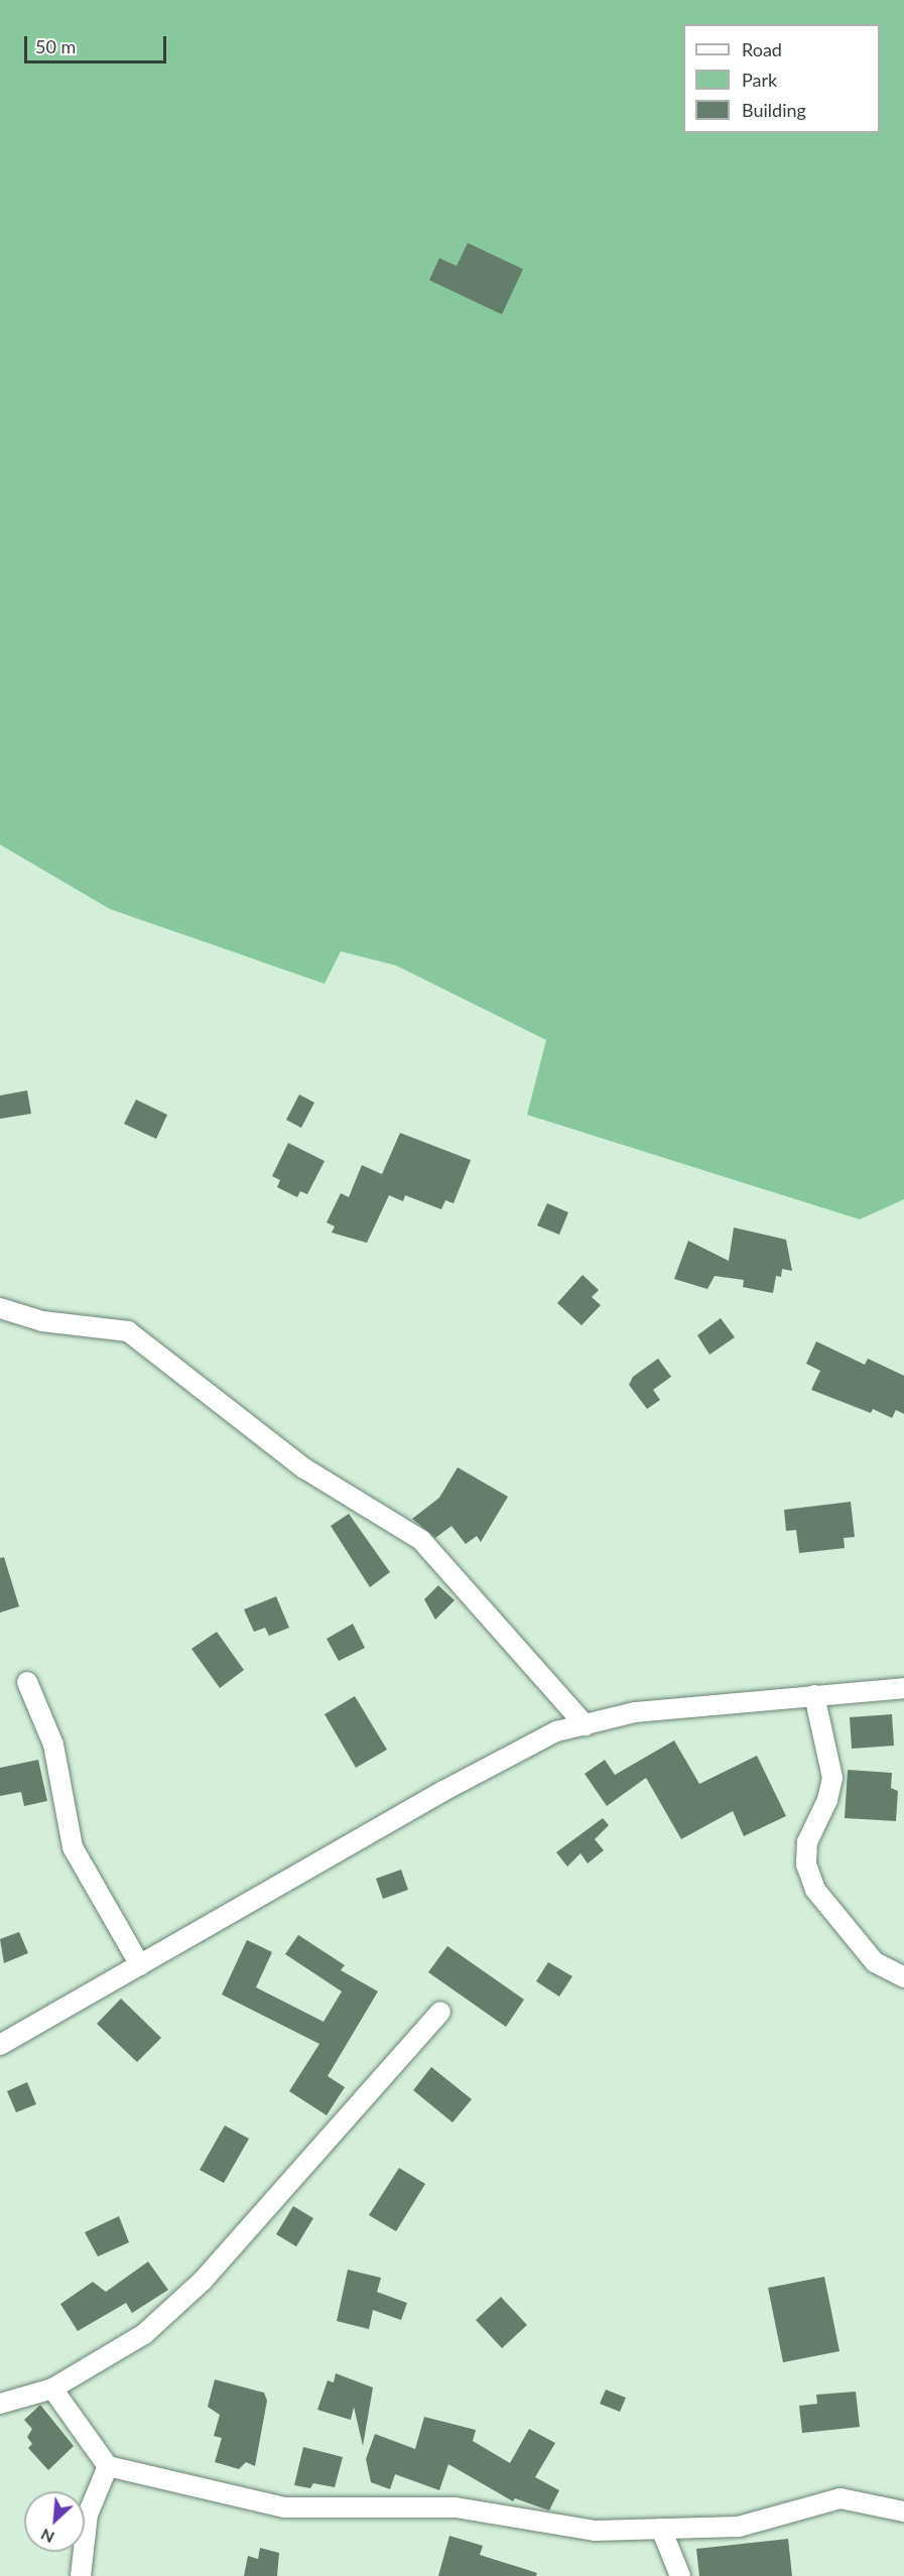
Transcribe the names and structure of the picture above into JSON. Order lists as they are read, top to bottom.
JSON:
{
  "legend": ["Road", "Park", "Building"],
  "scale_bar": "50 m",
  "north": "bottom left"
}
